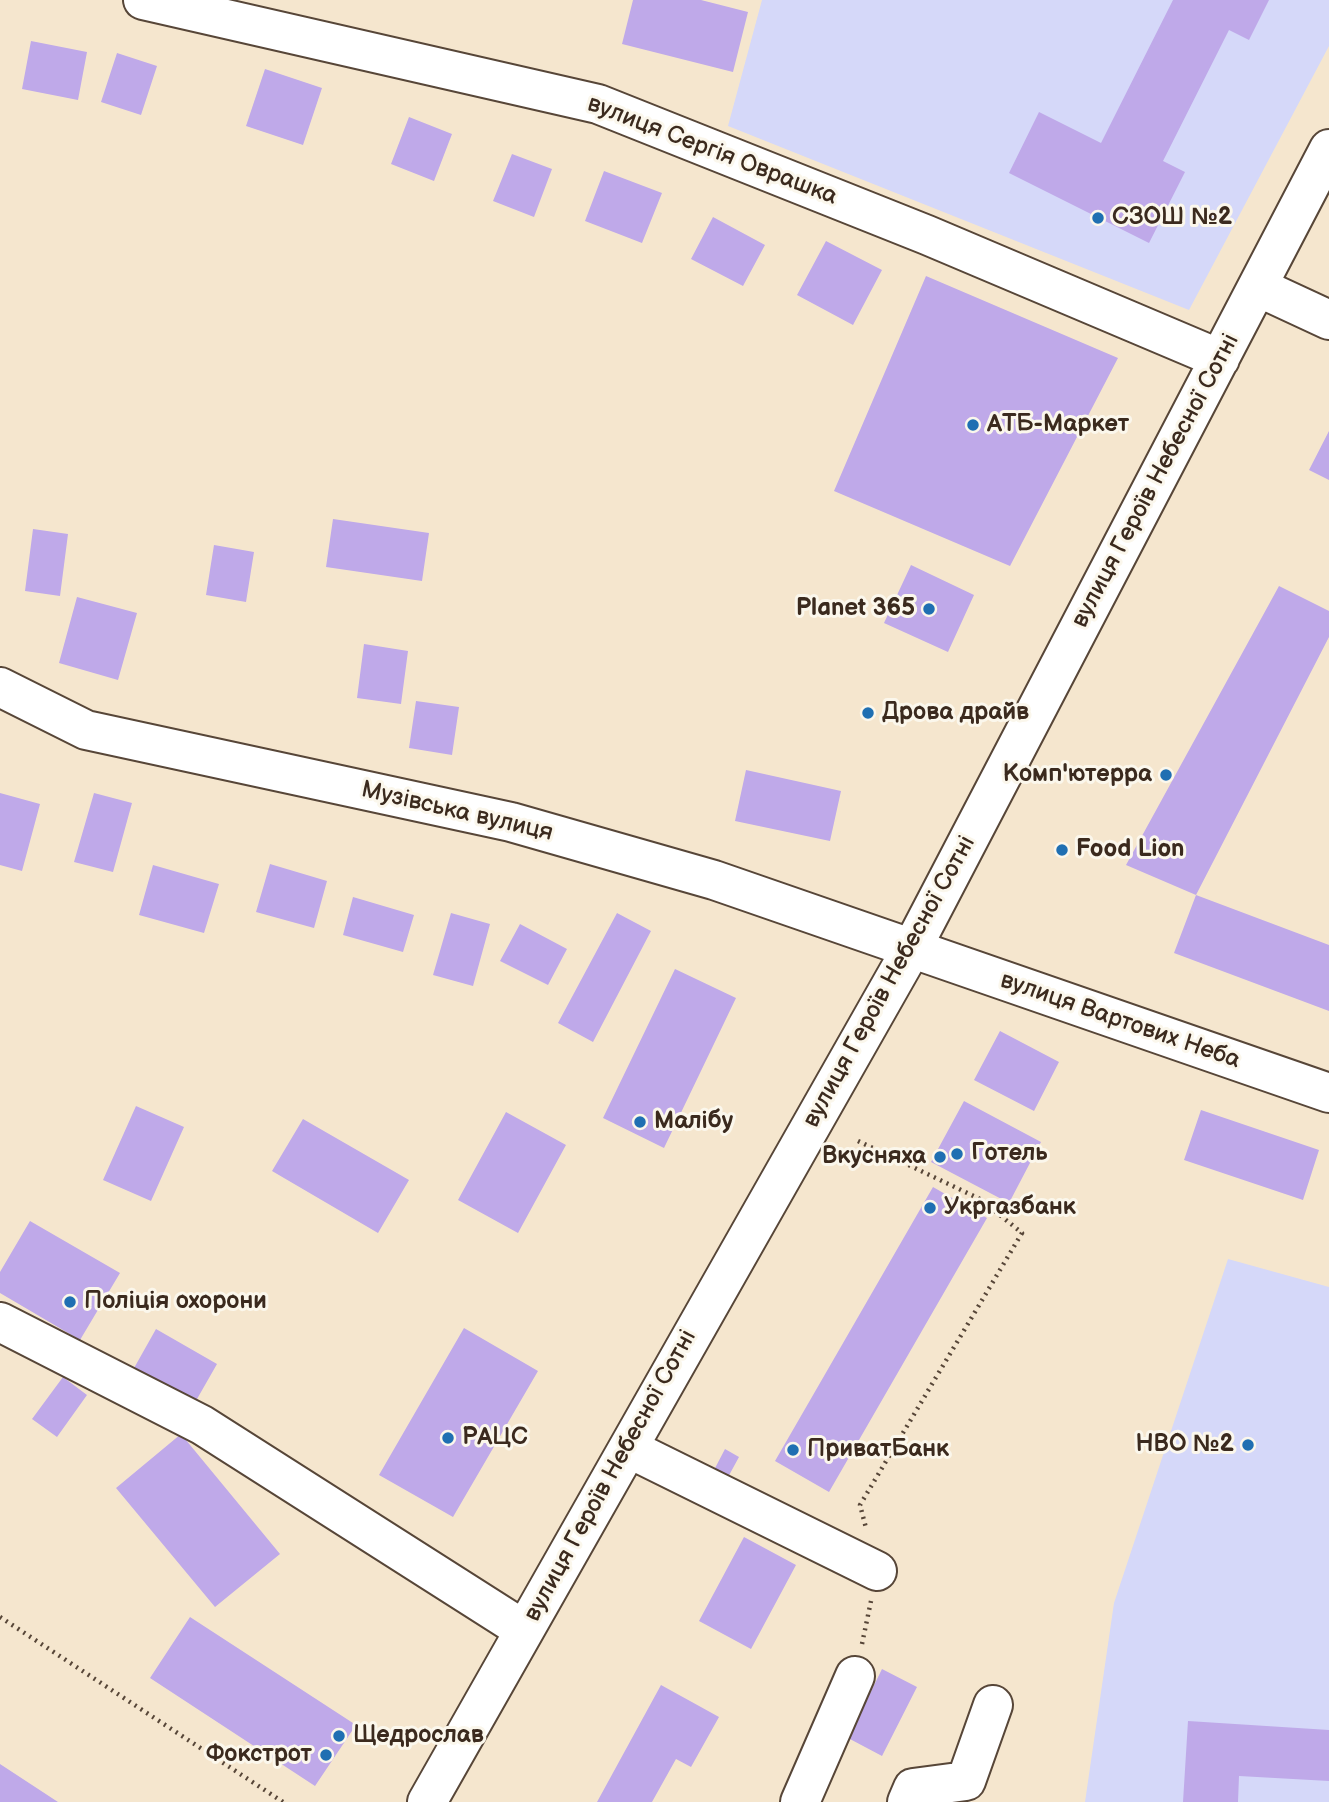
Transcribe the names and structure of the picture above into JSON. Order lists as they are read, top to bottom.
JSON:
{
  "streets": {
    "street": [
      "вулиця Сергія Оврашка",
      "вулиця Героїв Небесної Сотні",
      "Музівська вулиця",
      "вулиця Вартових Неба"
    ]
  },
  "crossings": [
    ["вулиця Сергія Оврашка", "вулиця Героїв Небесної Сотні"],
    ["вулиця Героїв Небесної Сотні", "Музівська вулиця"],
    ["вулиця Героїв Небесної Сотні", "вулиця Вартових Неба"],
    ["Музівська вулиця", "вулиця Вартових Неба"]
  ],
  "places": [
    "СЗОШ №2",
    "АТБ-Маркет",
    "Planet 365",
    "Дрова драйв",
    "Комп'ютерра",
    "Food Lion",
    "Малібу",
    "Готель",
    "Вкусняха",
    "Укргазбанк",
    "Поліція охорони",
    "РАЦС",
    "НВО №2",
    "ПриватБанк",
    "Щедрослав",
    "Фокстрот"
  ]
}
